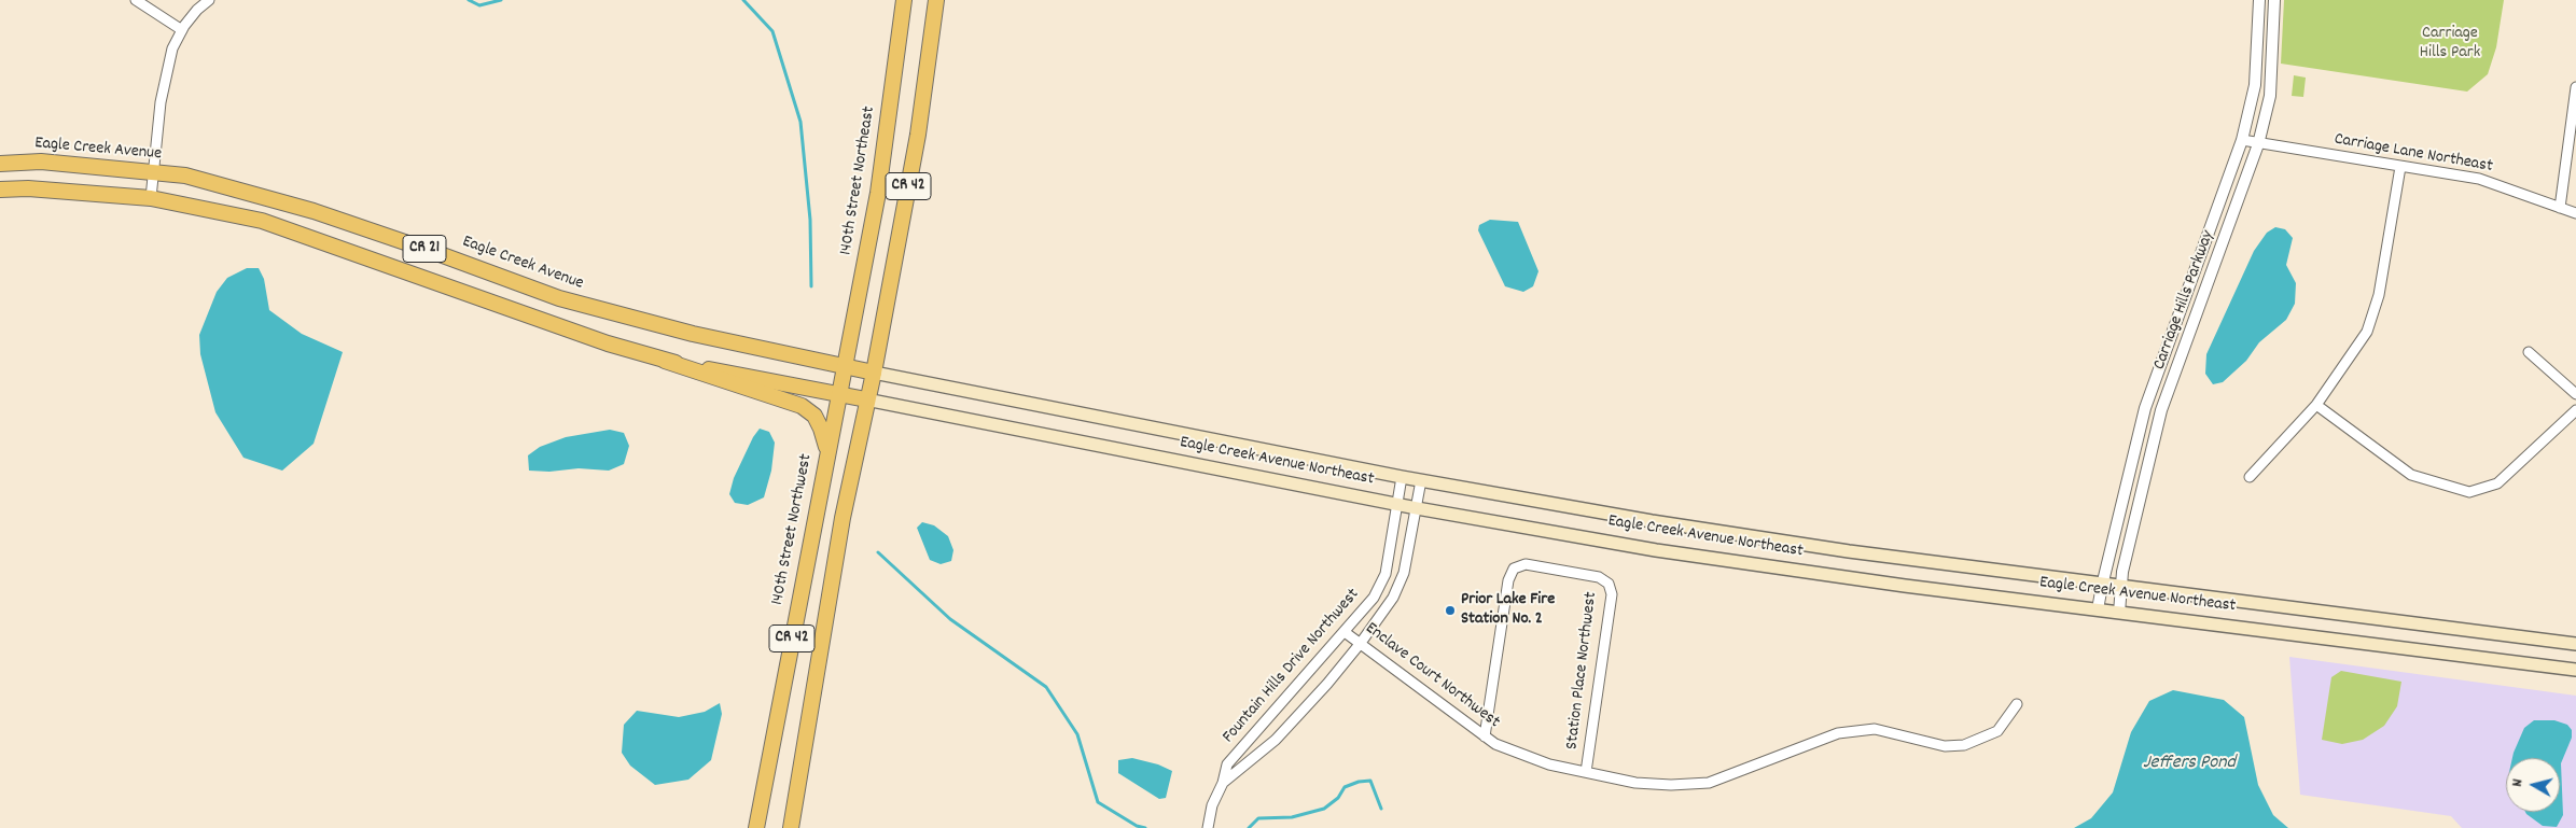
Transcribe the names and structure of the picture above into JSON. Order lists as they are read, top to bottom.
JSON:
{
  "streets": {
    "main road": [
      "Eagle Creek Avenue",
      "140th Street Northeast",
      "CR 42",
      "CR 21",
      "Eagle Creek Avenue Northeast",
      "140th Street Northwest"
    ],
    "street": [
      "Carriage Lane Northeast",
      "Carriage Hills Parkway",
      "Fountain Hills Drive Northwest",
      "Station Place Northwest",
      "Enclave Court Northwest"
    ]
  },
  "crossings": [
    ["Eagle Creek Avenue", "140th Street Northeast"],
    ["Eagle Creek Avenue", "Eagle Creek Avenue Northeast"],
    ["Eagle Creek Avenue", "140th Street Northwest"],
    ["Carriage Lane Northeast", "Carriage Hills Parkway"],
    ["140th Street Northeast", "Eagle Creek Avenue Northeast"],
    ["140th Street Northeast", "140th Street Northwest"],
    ["CR 42", "Eagle Creek Avenue Northeast"],
    ["CR 21", "Eagle Creek Avenue Northeast"],
    ["CR 21", "140th Street Northwest"],
    ["Carriage Hills Parkway", "Eagle Creek Avenue Northeast"],
    ["Eagle Creek Avenue Northeast", "140th Street Northwest"],
    ["Eagle Creek Avenue Northeast", "Fountain Hills Drive Northwest"],
    ["Fountain Hills Drive Northwest", "Enclave Court Northwest"],
    ["Station Place Northwest", "Enclave Court Northwest"]
  ],
  "water": ["Jeffers Pond"],
  "parks": ["Carriage Hills Park"],
  "places": ["Prior Lake Fire Station No. 2"],
  "north": "left"
}
